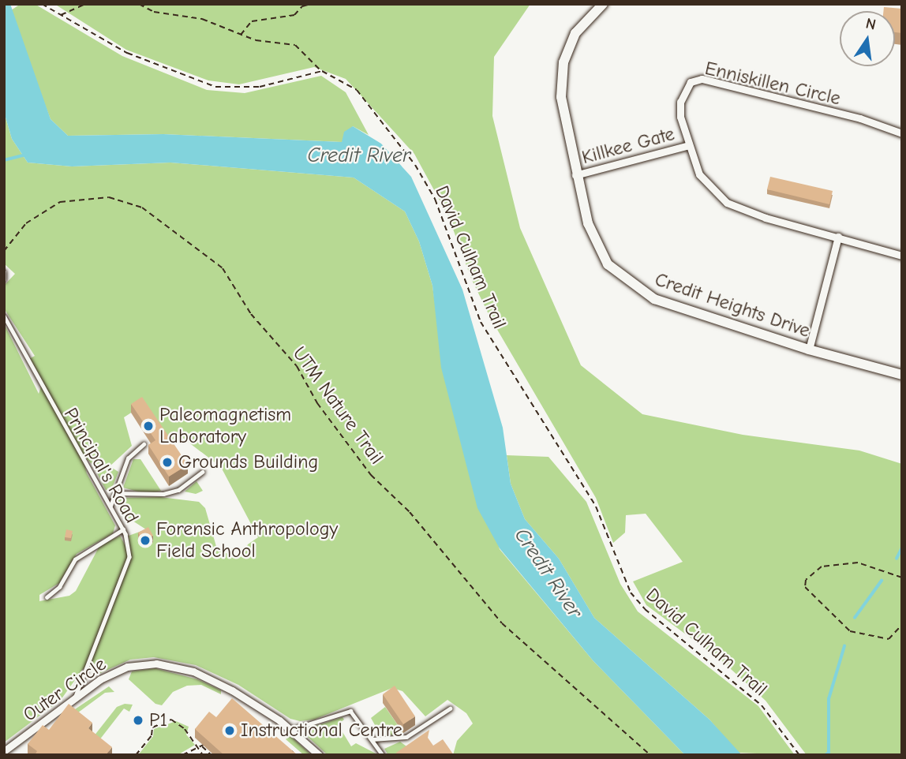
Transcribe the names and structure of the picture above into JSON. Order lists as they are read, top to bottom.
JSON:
{
  "streets": {
    "street": [
      "Enniskillen Circle",
      "Killkee Gate",
      "Credit Heights Drive",
      "Outer Circle"
    ],
    "lane": ["Principal's Road"],
    "path": ["David Culham Trail", "UTM Nature Trail"]
  },
  "crossings": [
    ["Enniskillen Circle", "Killkee Gate"],
    ["Killkee Gate", "Credit Heights Drive"],
    ["Principal's Road", "Outer Circle"]
  ],
  "water": ["Credit River"],
  "places": [
    "Paleomagnetism Laboratory",
    "Grounds Building",
    "Forensic Anthropology Field School",
    "P1",
    "Instructional Centre"
  ],
  "north": "top"
}
